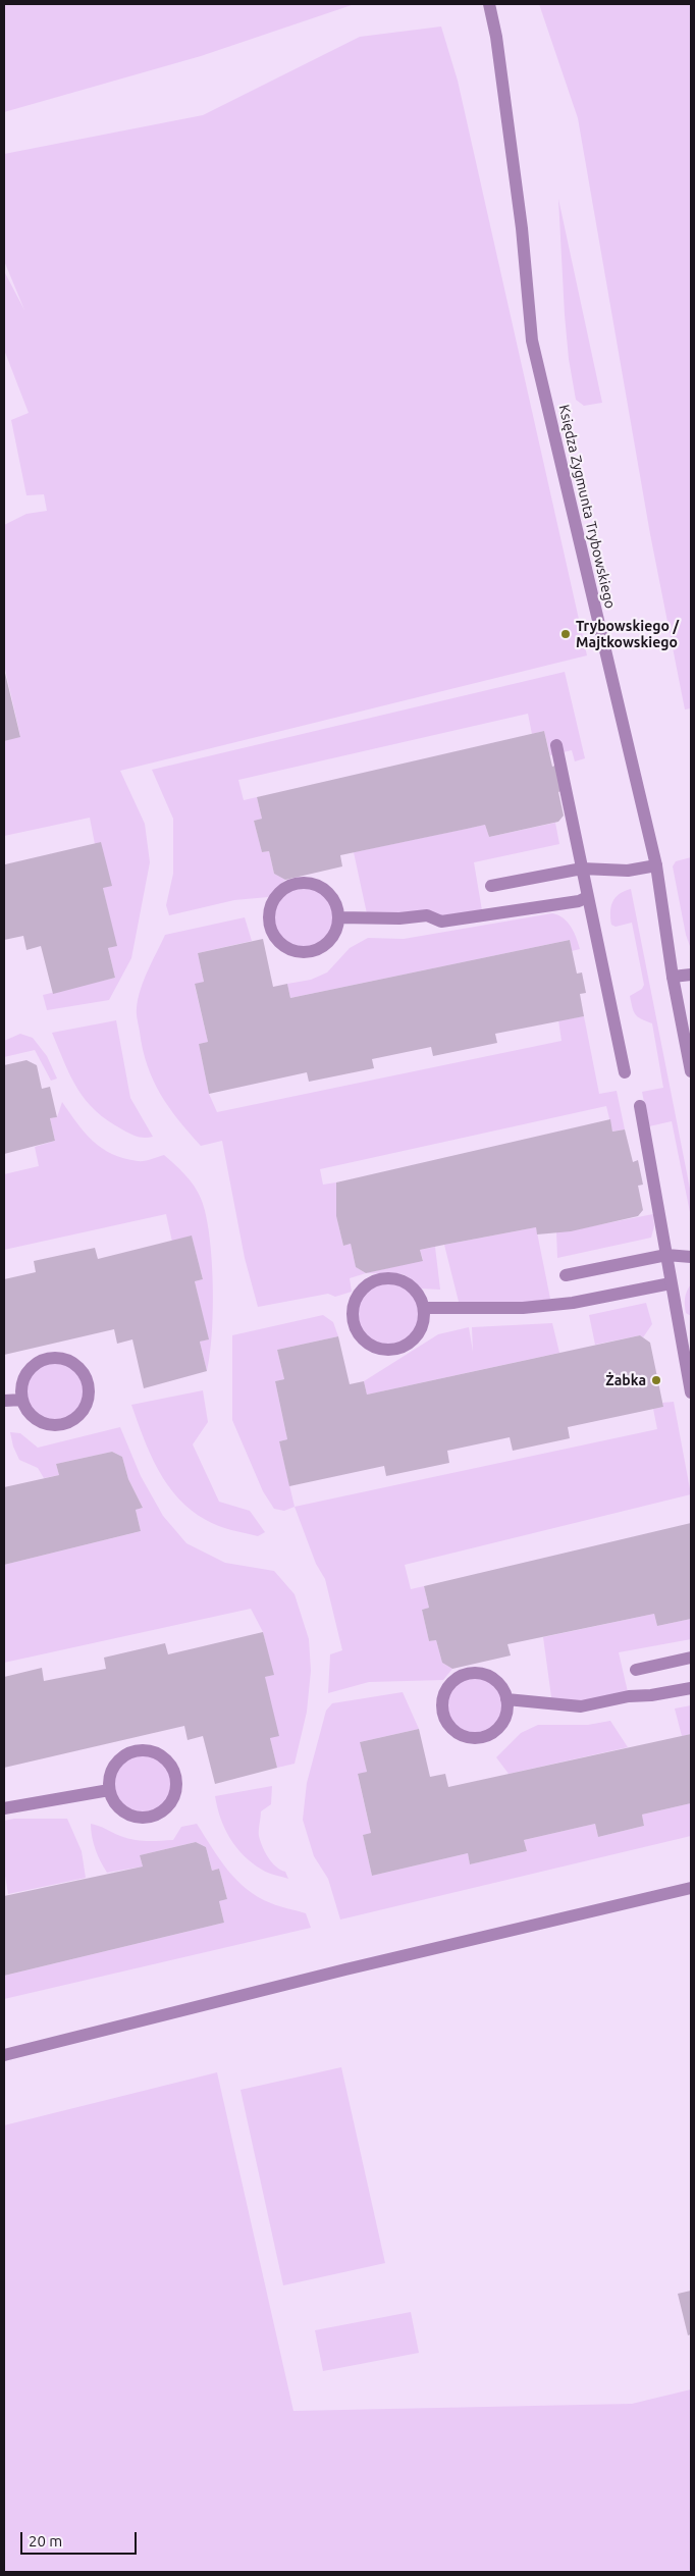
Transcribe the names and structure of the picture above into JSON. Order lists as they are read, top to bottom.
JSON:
{
  "streets": {
    "street": ["Księdza Zygmunta Trybowskiego"]
  },
  "places": ["Trybowskiego / Majtkowskiego", "Żabka"],
  "scale_bar": "20 m"
}
